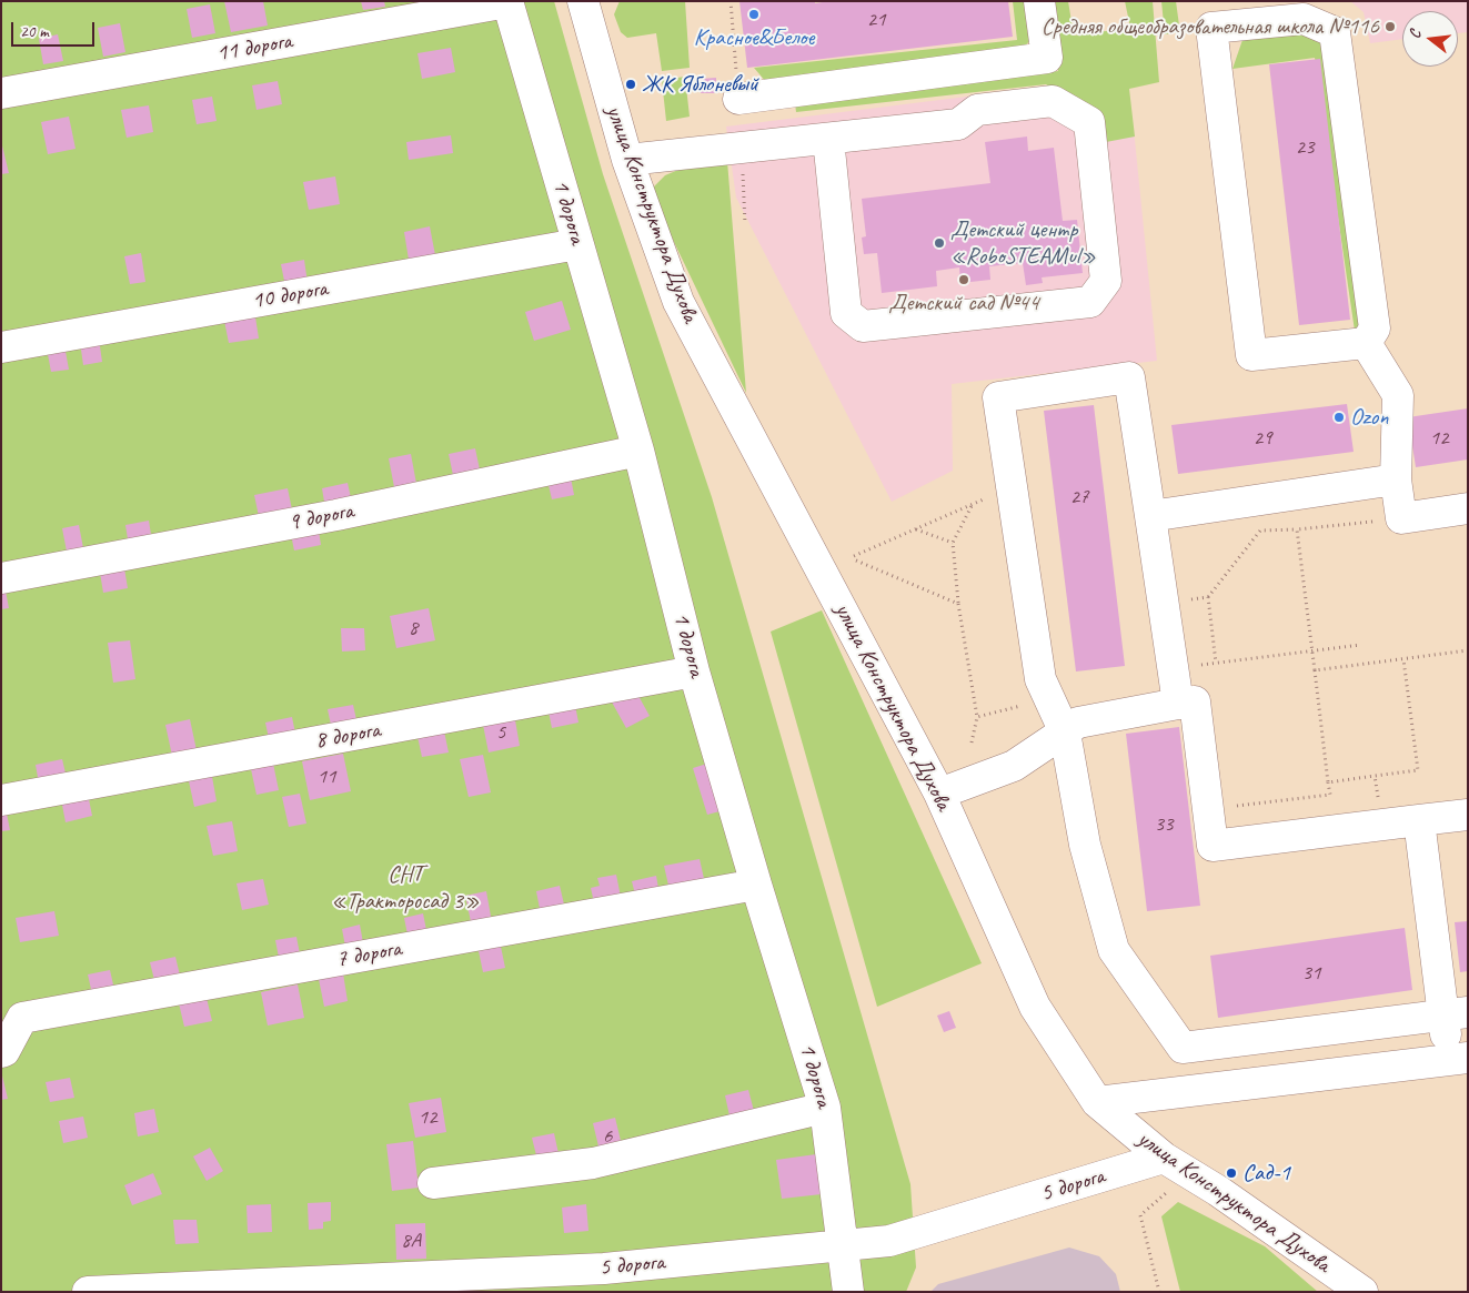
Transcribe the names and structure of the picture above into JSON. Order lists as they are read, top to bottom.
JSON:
{
  "streets": {
    "street": [
      "11 дорога",
      "1 дорога",
      "улица Конструктора Духова",
      "10 дорога",
      "9 дорога",
      "8 дорога",
      "7 дорога",
      "5 дорога"
    ]
  },
  "crossings": [
    ["11 дорога", "1 дорога"],
    ["1 дорога", "10 дорога"],
    ["1 дорога", "9 дорога"],
    ["1 дорога", "8 дорога"],
    ["1 дорога", "7 дорога"],
    ["1 дорога", "5 дорога"],
    ["улица Конструктора Духова", "5 дорога"]
  ],
  "parks": ["СНТ «Тракторосад 3»"],
  "places": [
    "Красное&Белое",
    "Средняя общеобразовательная школа №116",
    "ЖК Яблоневый",
    "Детский центр «RoboSTEAMul»",
    "Детский сад №44",
    "Ozon",
    "Сад-1"
  ],
  "house_numbers": [
    "21",
    "23",
    "29",
    "12",
    "27",
    "8",
    "5",
    "11",
    "33",
    "31",
    "12",
    "6",
    "8А"
  ],
  "scale_bar": "20 m",
  "north": "left"
}
